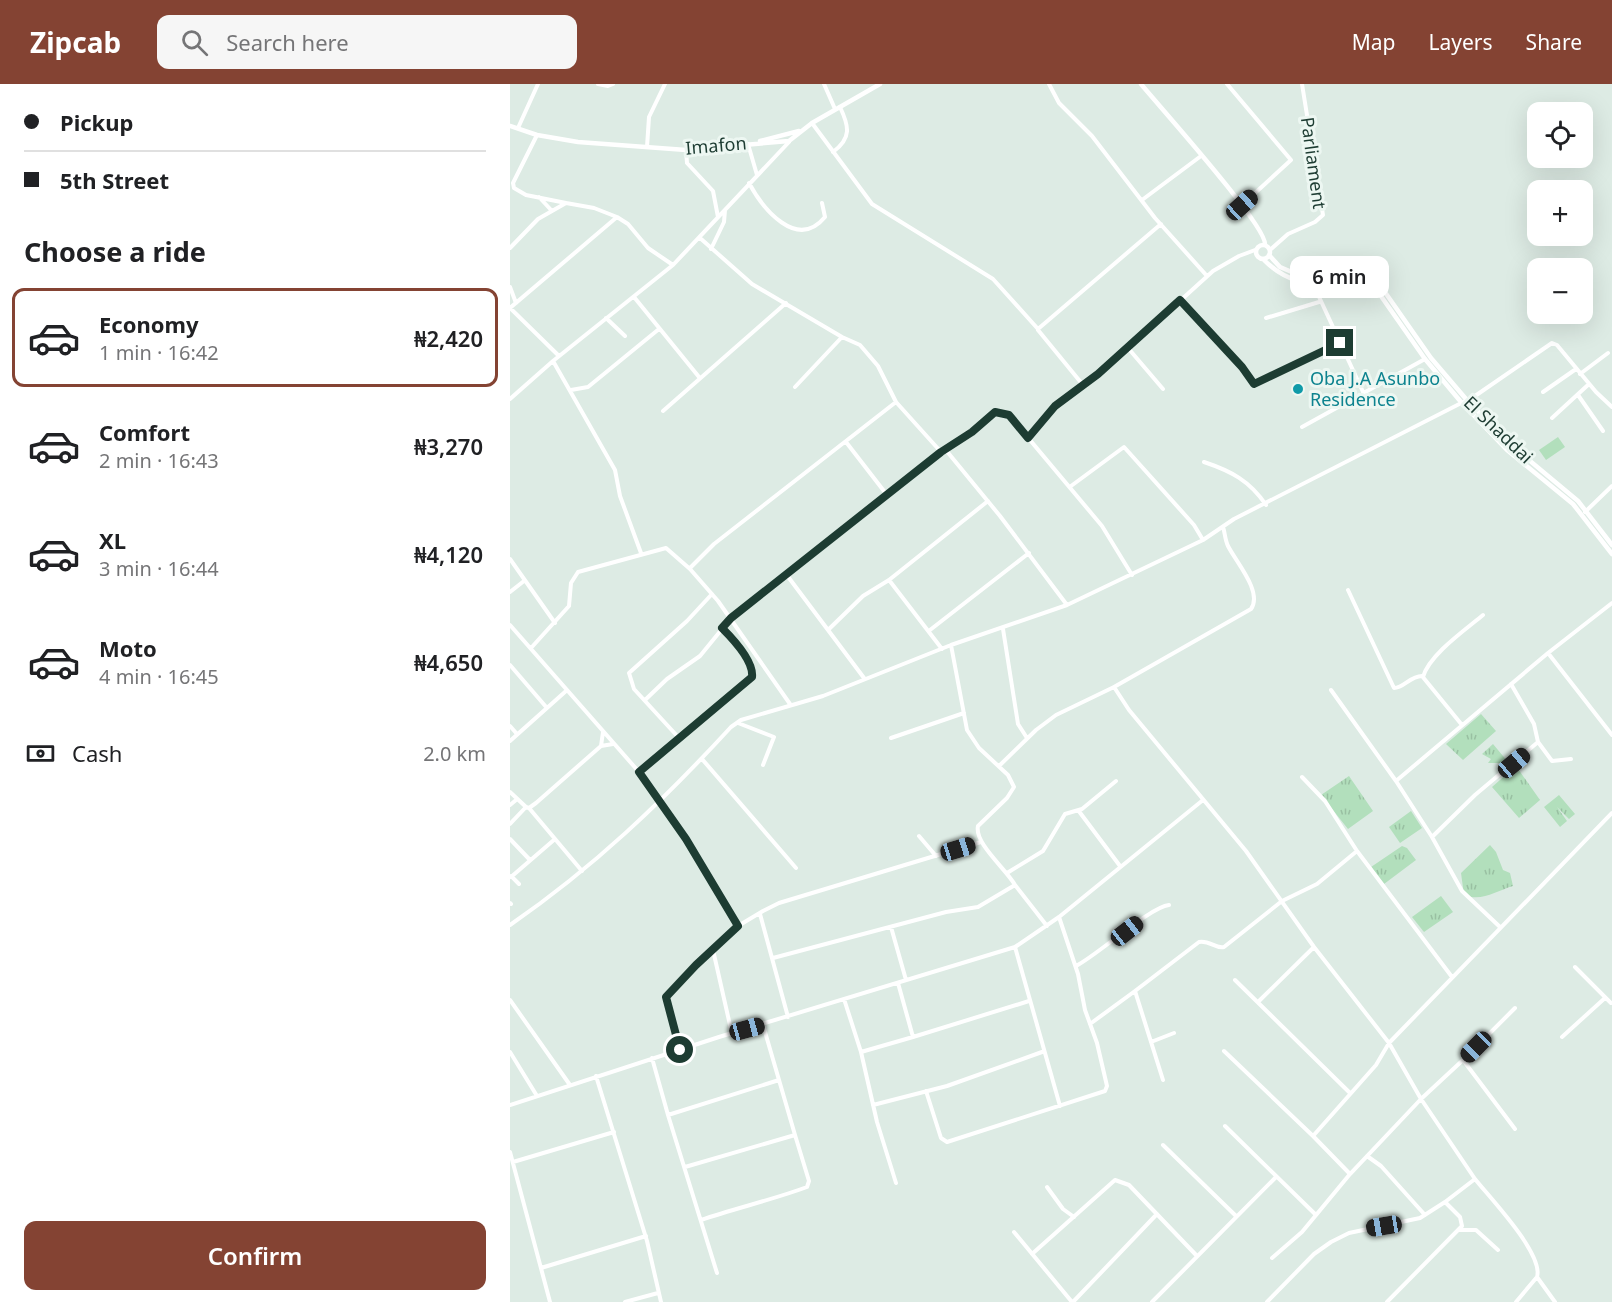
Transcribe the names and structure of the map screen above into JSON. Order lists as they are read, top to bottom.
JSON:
{
  "streets": {
    "street": ["Imafon", "Parliament", "El Shaddai"]
  },
  "crossings": [
    ["Parliament", "El Shaddai"]
  ],
  "places": ["Oba J.A Asunbo Residence"],
  "page": {
    "header": "Zipcab",
    "search": "Search here",
    "nav": ["Map", "Layers", "Share"],
    "banner": ["Pickup", "5th Street"],
    "map_buttons": ["+", "−"],
    "heading": "Choose a ride",
    "bubble": "6 min",
    "list": [
      {
        "name": "Economy",
        "note": "1 min · 16:42",
        "value": "₦2,420"
      },
      {
        "name": "Comfort",
        "note": "2 min · 16:43",
        "value": "₦3,270"
      },
      {
        "name": "XL",
        "note": "3 min · 16:44",
        "value": "₦4,120"
      },
      {
        "name": "Moto",
        "note": "4 min · 16:45",
        "value": "₦4,650"
      }
    ],
    "pay": ["Cash", "2.0 km"],
    "buttons": "Confirm"
  }
}
